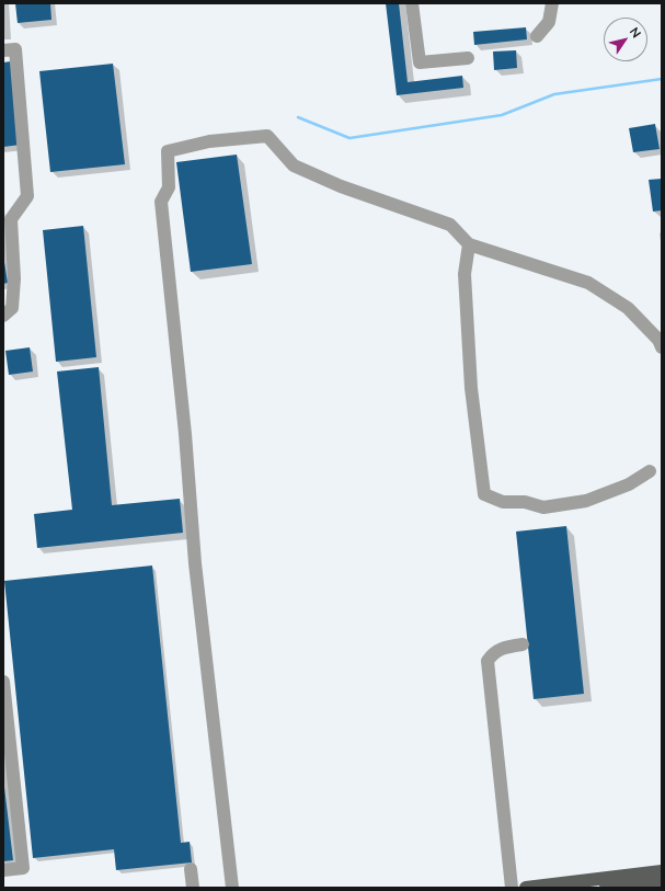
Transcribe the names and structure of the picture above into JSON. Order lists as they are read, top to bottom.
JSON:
{
  "north": "top right"
}
